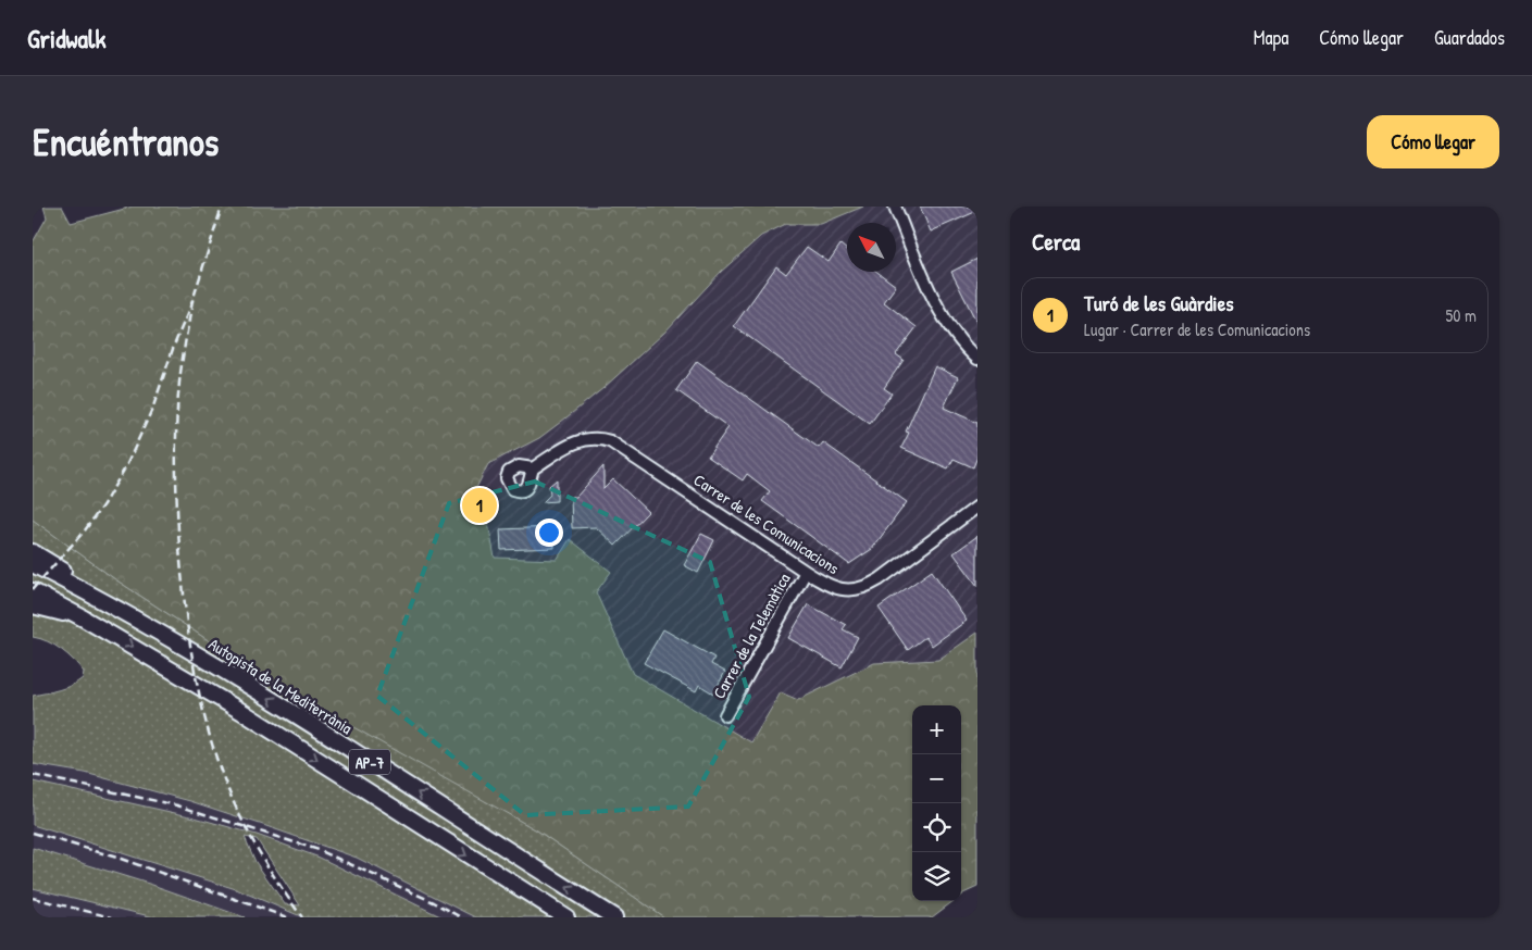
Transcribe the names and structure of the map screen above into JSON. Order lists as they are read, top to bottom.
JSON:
{
  "streets": {
    "highway": ["Autopista de la Mediterrània", "AP-7"],
    "street": ["Carrer de les Comunicacions", "Carrer de la Telemàtica"]
  },
  "crossings": [
    ["Carrer de les Comunicacions", "Carrer de la Telemàtica"]
  ],
  "north": "top left",
  "page": {
    "header": "Gridwalk",
    "nav": ["Mapa", "Cómo llegar", "Guardados"],
    "buttons": "Cómo llegar",
    "title": "Encuéntranos",
    "heading": "Cerca",
    "list": [
      {
        "mark": "1",
        "name": "Turó de les Guàrdies",
        "note": "Lugar · Carrer de les Comunicacions",
        "value": "50 m"
      }
    ],
    "pins": "1",
    "map_buttons": ["+", "−"]
  }
}
